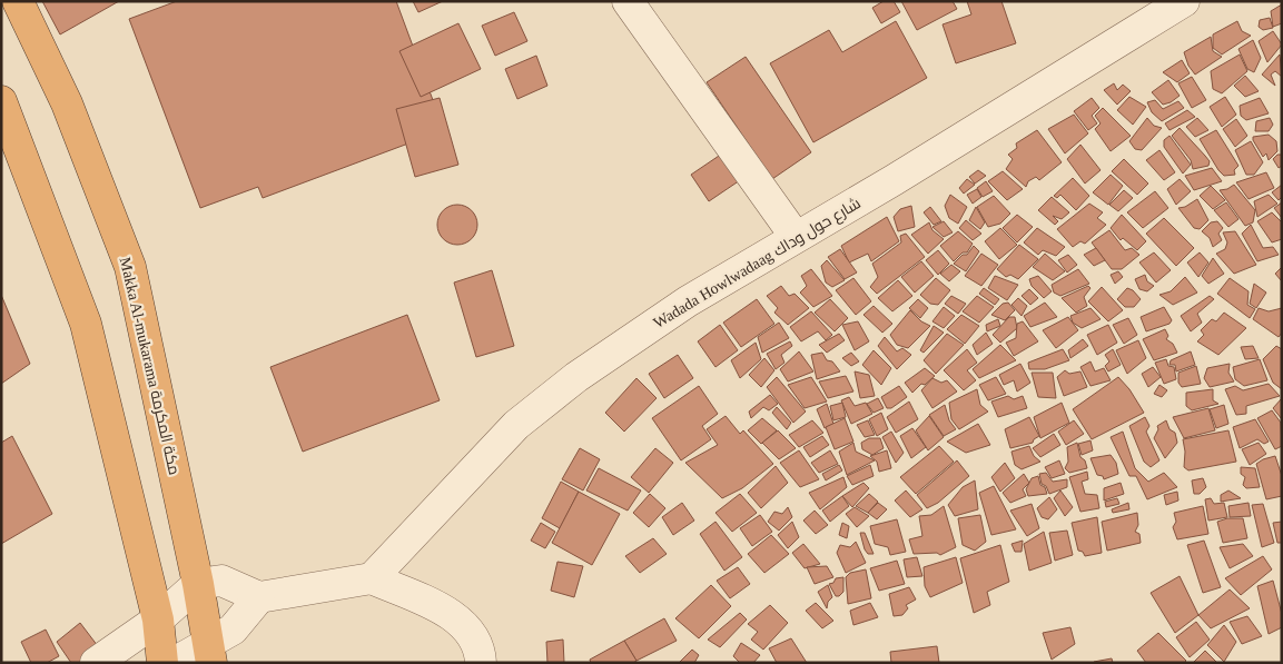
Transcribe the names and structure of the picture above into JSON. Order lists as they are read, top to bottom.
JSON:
{
  "streets": {
    "highway": ["Makka Al-mukarama مكة المكرمة"],
    "street": ["Wadada Howlwadaag شارع حول وداك"]
  }
}
